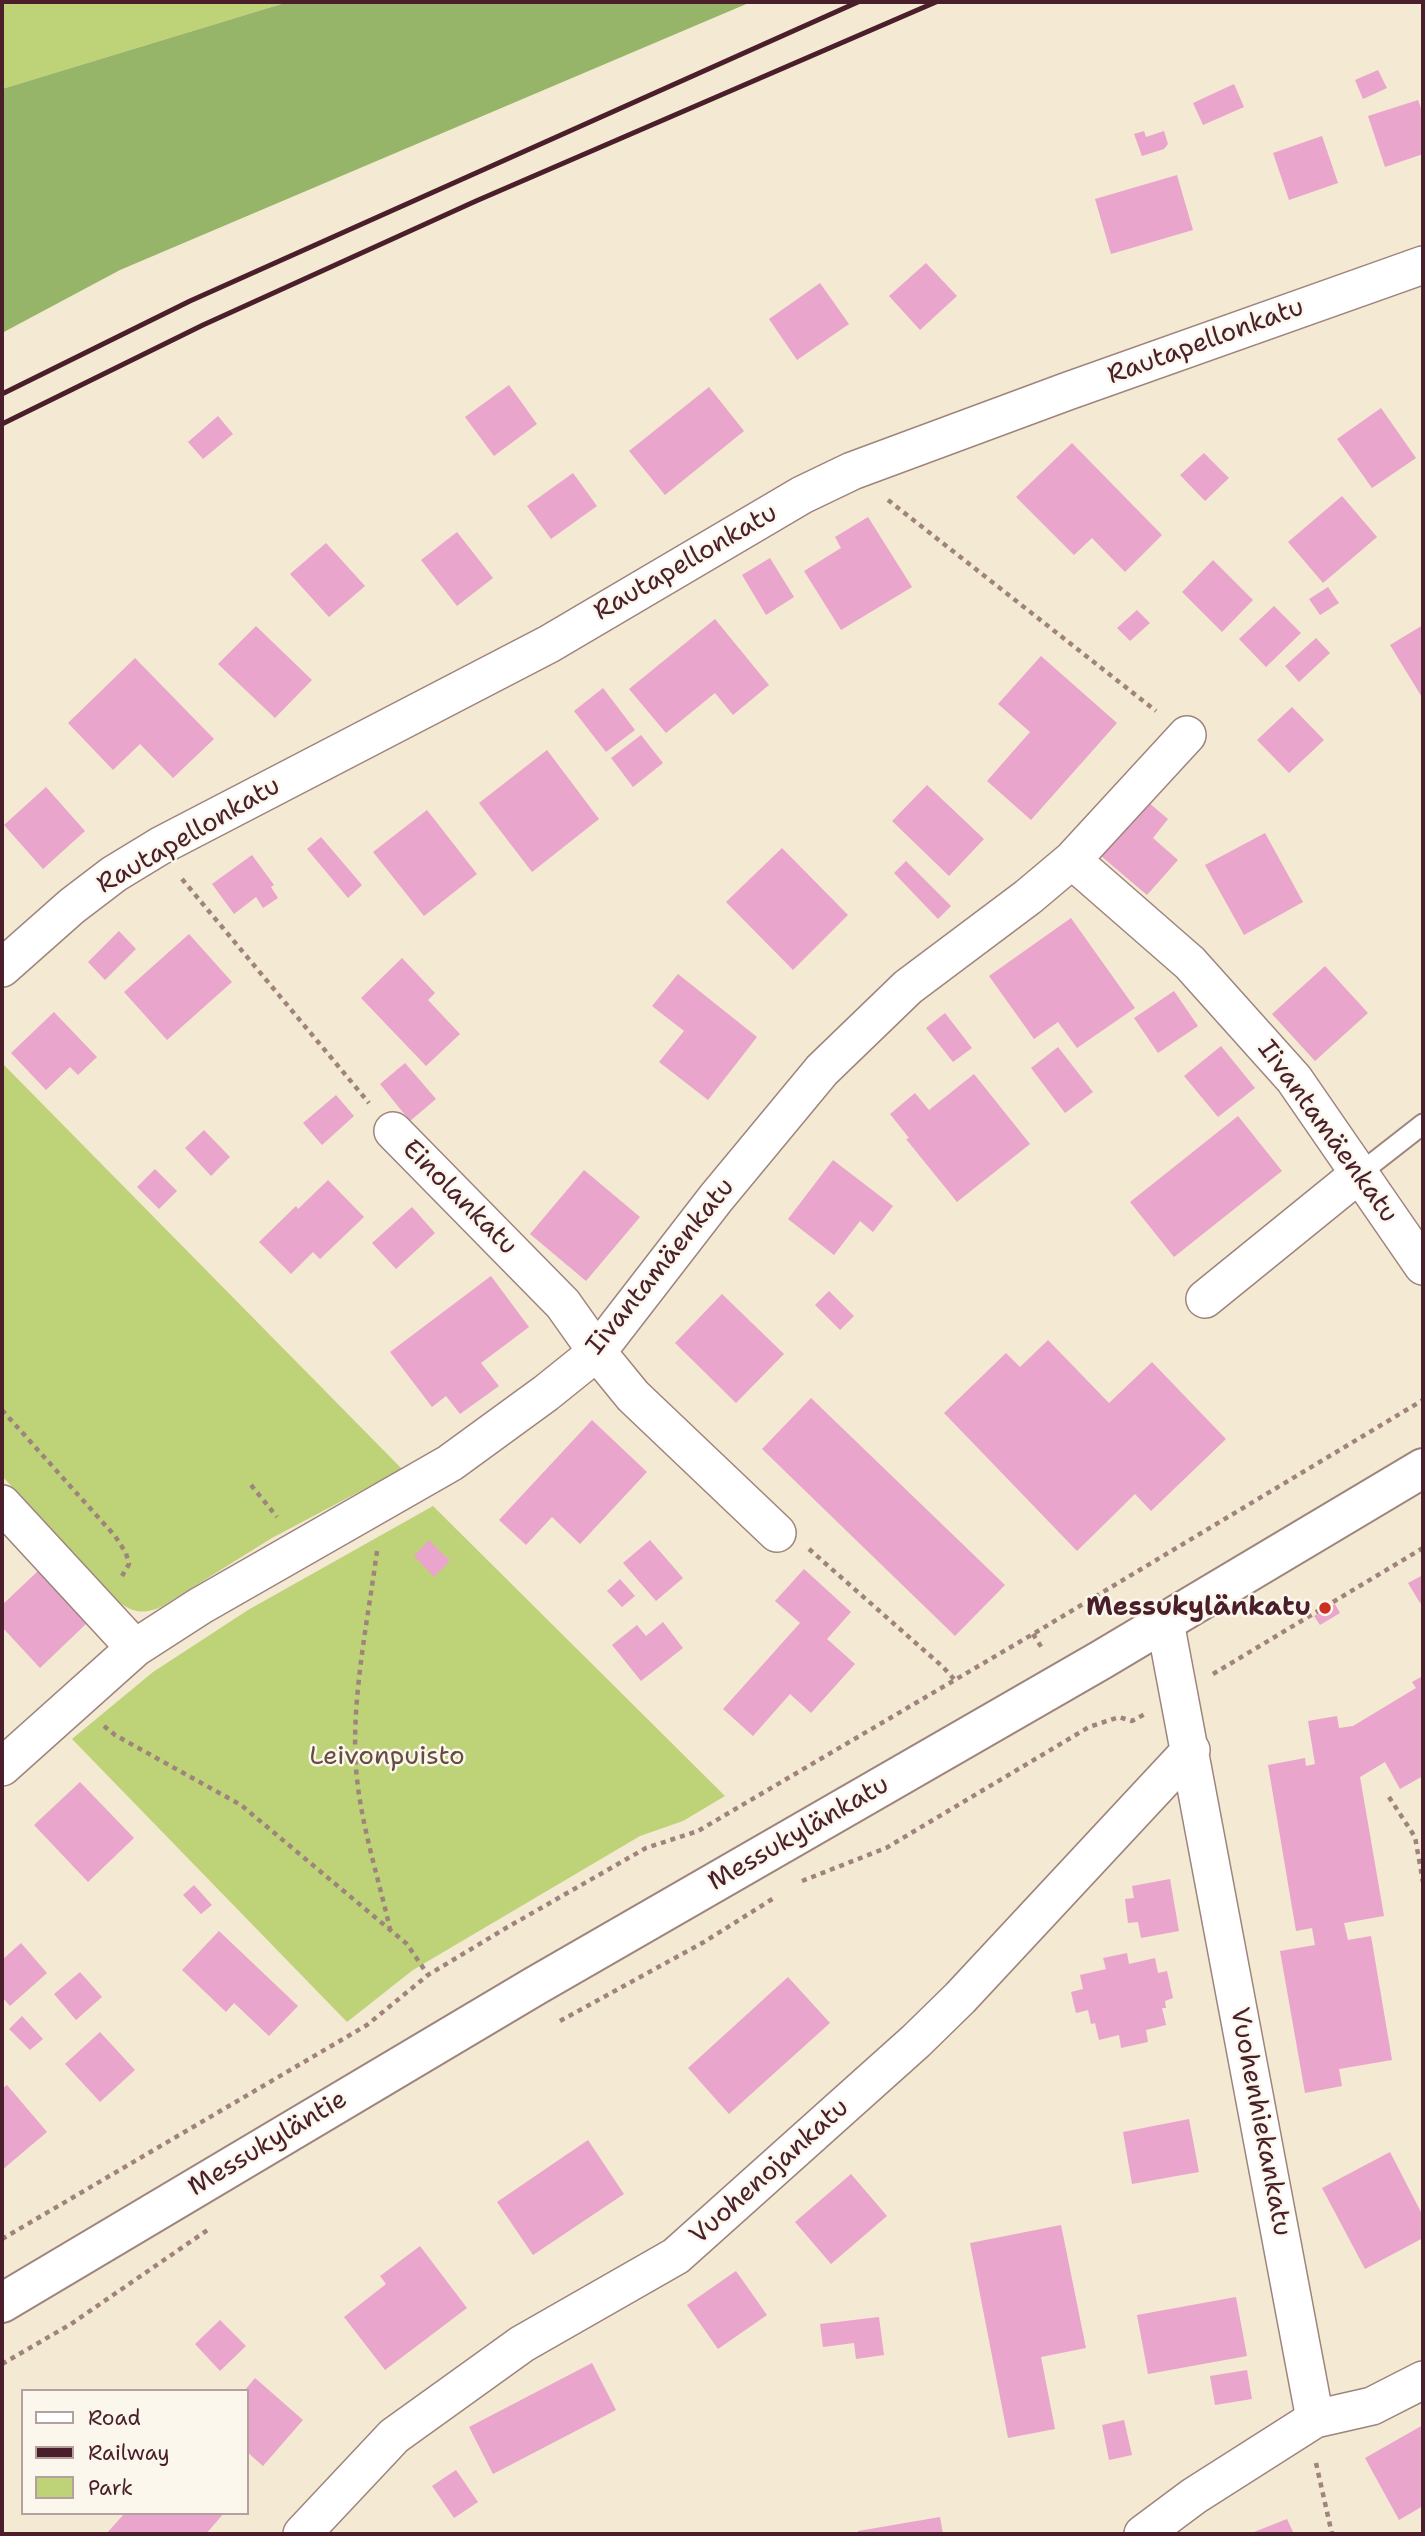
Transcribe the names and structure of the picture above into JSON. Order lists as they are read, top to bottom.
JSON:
{
  "streets": {
    "main road": ["Messukylänkatu", "Messukyläntie"],
    "street": [
      "Rautapellonkatu",
      "Iivantamäenkatu",
      "Einolankatu",
      "Vuohenhiekankatu",
      "Vuohenojankatu"
    ]
  },
  "crossings": [
    ["Rautapellonkatu", "Einolankatu"],
    ["Iivantamäenkatu", "Einolankatu"],
    ["Messukylänkatu", "Vuohenhiekankatu"],
    ["Messukylänkatu", "Messukyläntie"],
    ["Vuohenhiekankatu", "Vuohenojankatu"]
  ],
  "parks": ["Leivonpuisto"],
  "places": ["Messukylänkatu"],
  "legend": ["Road", "Railway", "Park"]
}
